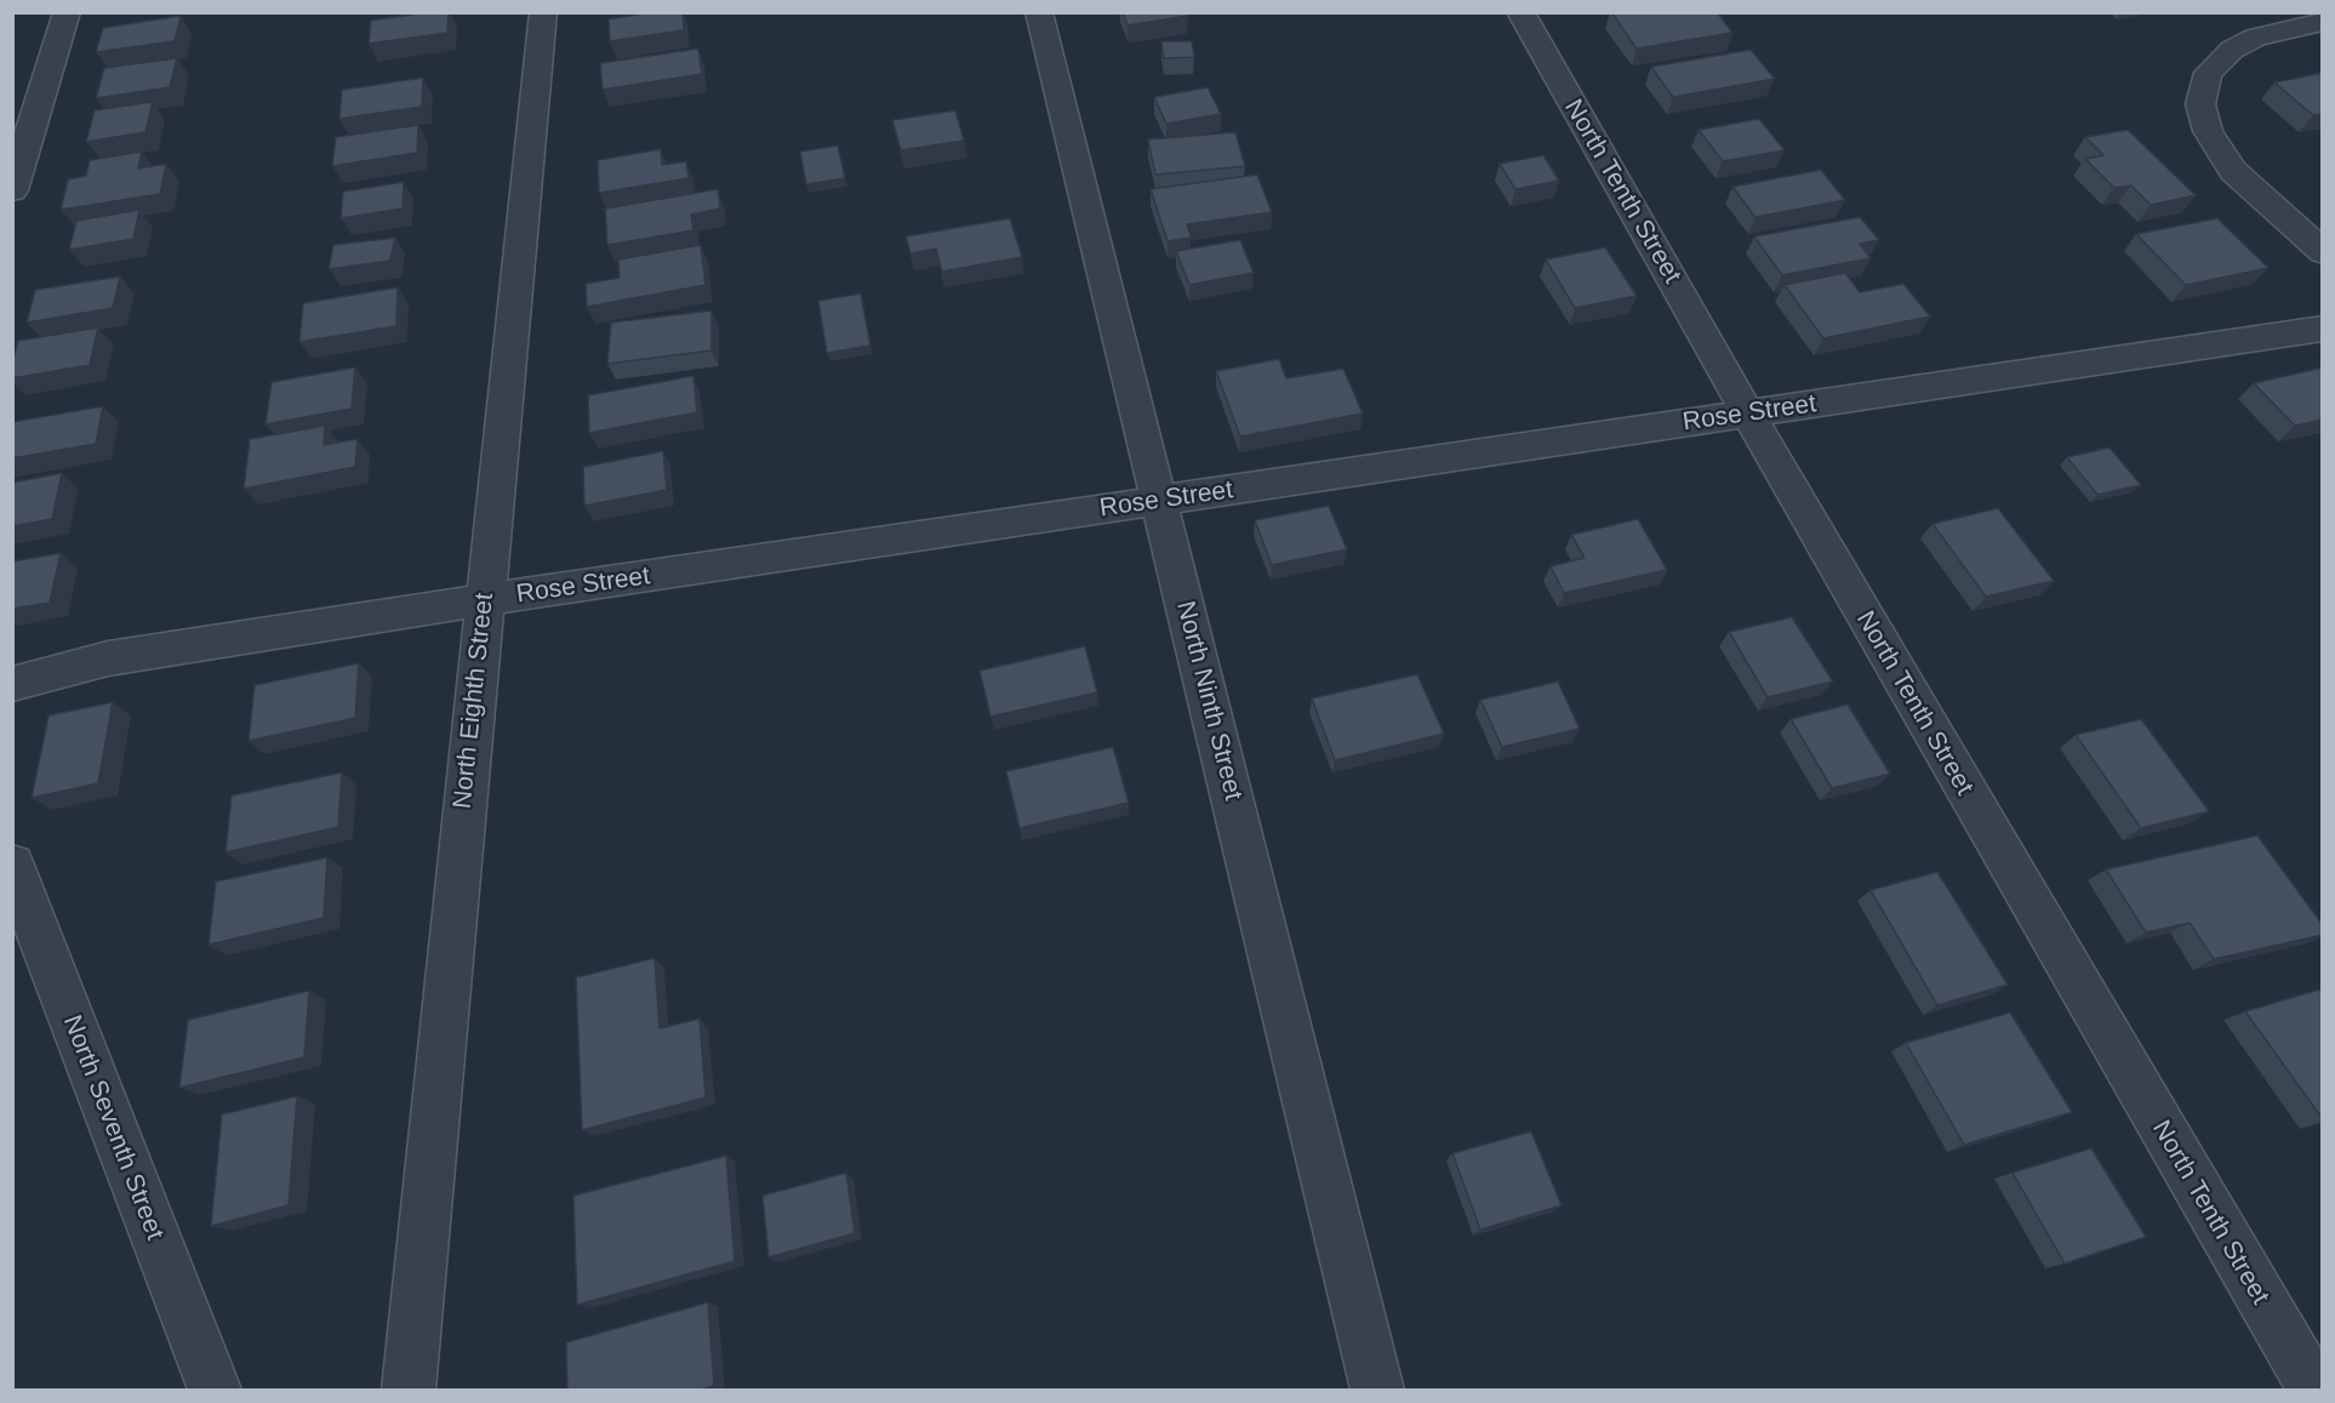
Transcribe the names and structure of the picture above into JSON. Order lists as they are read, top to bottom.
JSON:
{
  "streets": {
    "street": [
      "North Tenth Street",
      "Rose Street",
      "North Eighth Street",
      "North Ninth Street",
      "North Seventh Street"
    ]
  },
  "crossings": [
    ["North Tenth Street", "Rose Street"],
    ["Rose Street", "North Eighth Street"],
    ["Rose Street", "North Ninth Street"]
  ]
}
